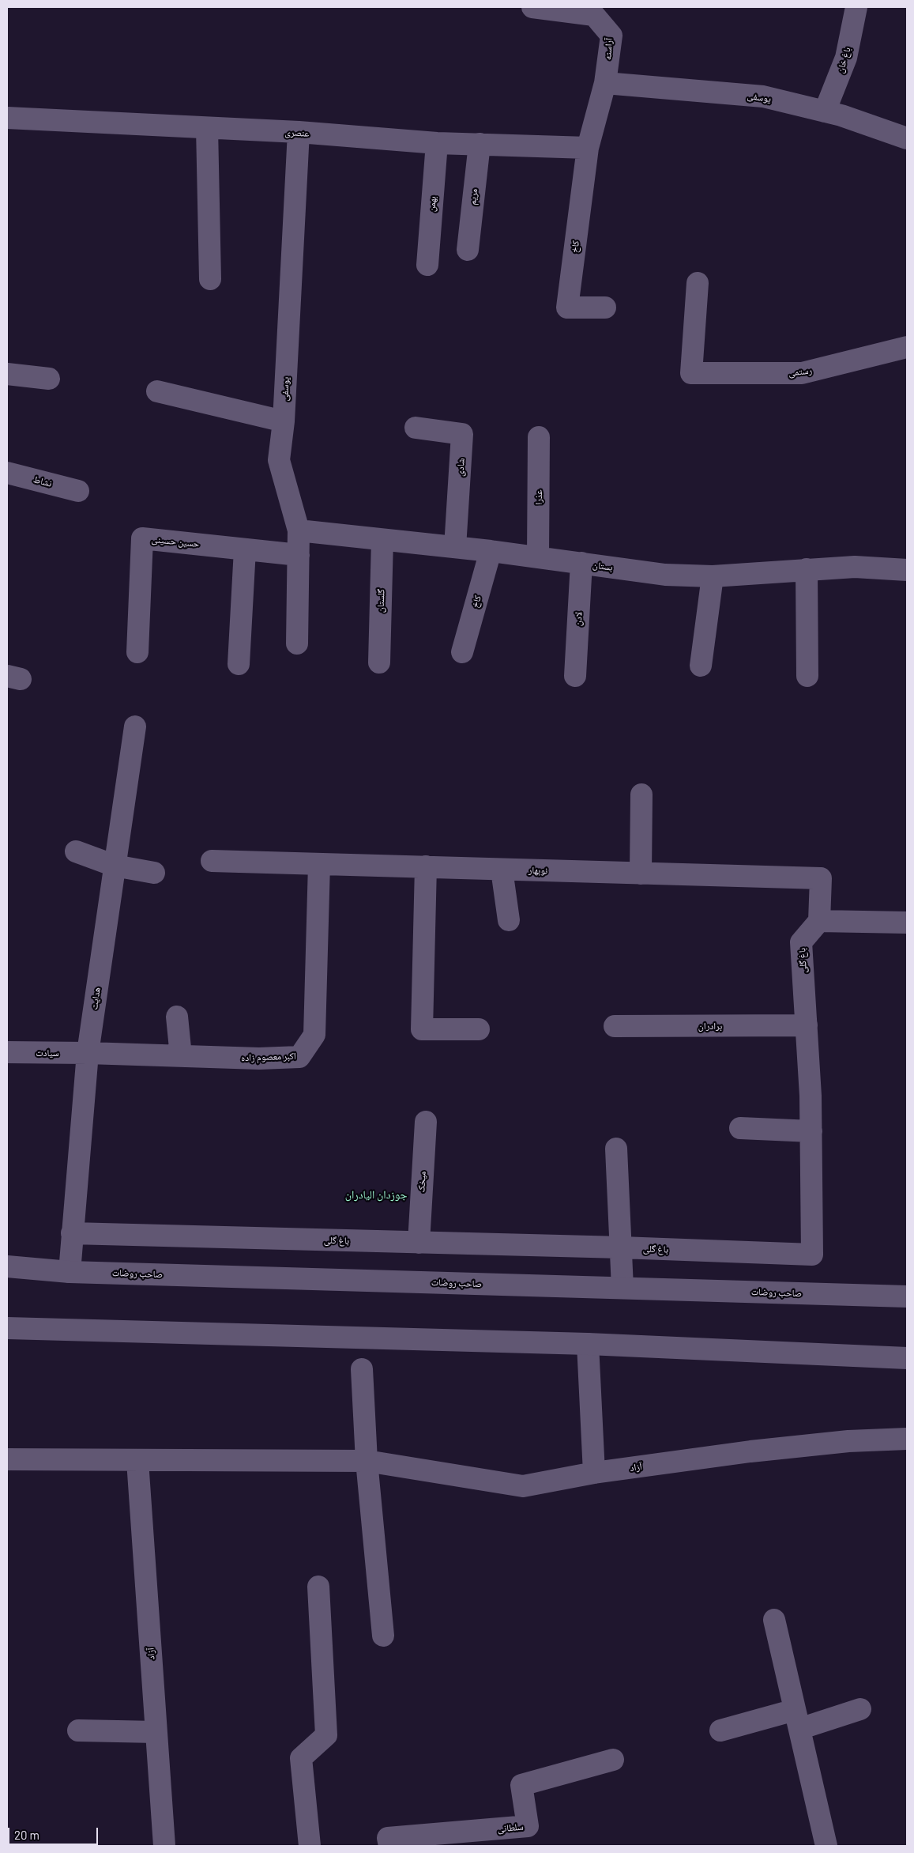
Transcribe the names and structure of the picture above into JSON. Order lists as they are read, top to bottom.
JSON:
{
  "streets": {
    "street": [
      "آراسته",
      "باغ خان",
      "یوسفی",
      "عنصری",
      "مریم",
      "بهمن",
      "کاخ",
      "رستمی",
      "شادی",
      "نشاط",
      "عذرا",
      "حسین حسینی",
      "بستان",
      "گلستان",
      "لادن",
      "نوبهار",
      "باغ گلی",
      "هدایت",
      "برادران",
      "سیادت",
      "اکبر معصوم زاده",
      "میخک",
      "صاحب روضات",
      "آزاد",
      "سلطانی"
    ]
  },
  "crossings": [
    ["آراسته", "یوسفی"],
    ["آراسته", "عنصری"],
    ["آراسته", "کاخ"],
    ["باغ خان", "یوسفی"],
    ["یوسفی", "عنصری"],
    ["یوسفی", "حسین حسینی"],
    ["یوسفی", "بستان"],
    ["عنصری", "مریم"],
    ["عنصری", "بهمن"],
    ["عنصری", "کاخ"],
    ["کاخ", "بستان"],
    ["شادی", "بستان"],
    ["عذرا", "بستان"],
    ["بستان", "گلستان"],
    ["بستان", "لادن"],
    ["نوبهار", "باغ گلی"],
    ["نوبهار", "اکبر معصوم زاده"],
    ["باغ گلی", "هدایت"],
    ["باغ گلی", "برادران"],
    ["باغ گلی", "میخک"],
    ["هدایت", "سیادت"],
    ["هدایت", "اکبر معصوم زاده"],
    ["هدایت", "صاحب روضات"],
    ["سیادت", "اکبر معصوم زاده"]
  ],
  "districts": ["جوزدان الیادران"],
  "scale_bar": "20 m"
}
